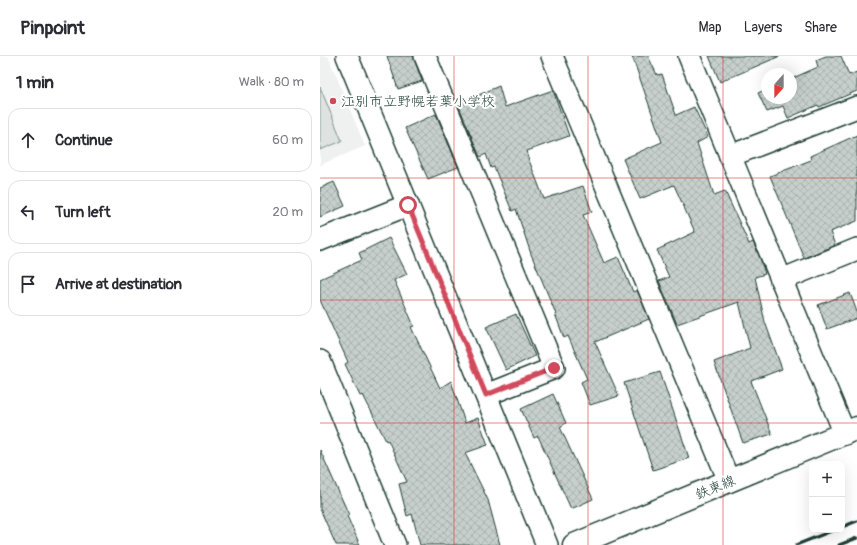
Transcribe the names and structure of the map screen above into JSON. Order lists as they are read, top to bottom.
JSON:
{
  "streets": {
    "street": ["鉄東線"]
  },
  "places": ["江別市立野幌若葉小学校"],
  "north": "bottom",
  "page": {
    "header": "Pinpoint",
    "nav": ["Map", "Layers", "Share"],
    "heading": ["1 min", "Walk · 80 m"],
    "list": [
      ["Continue", "60 m"],
      ["Turn left", "20 m"],
      "Arrive at destination"
    ],
    "map_buttons": ["+", "−"]
  }
}
